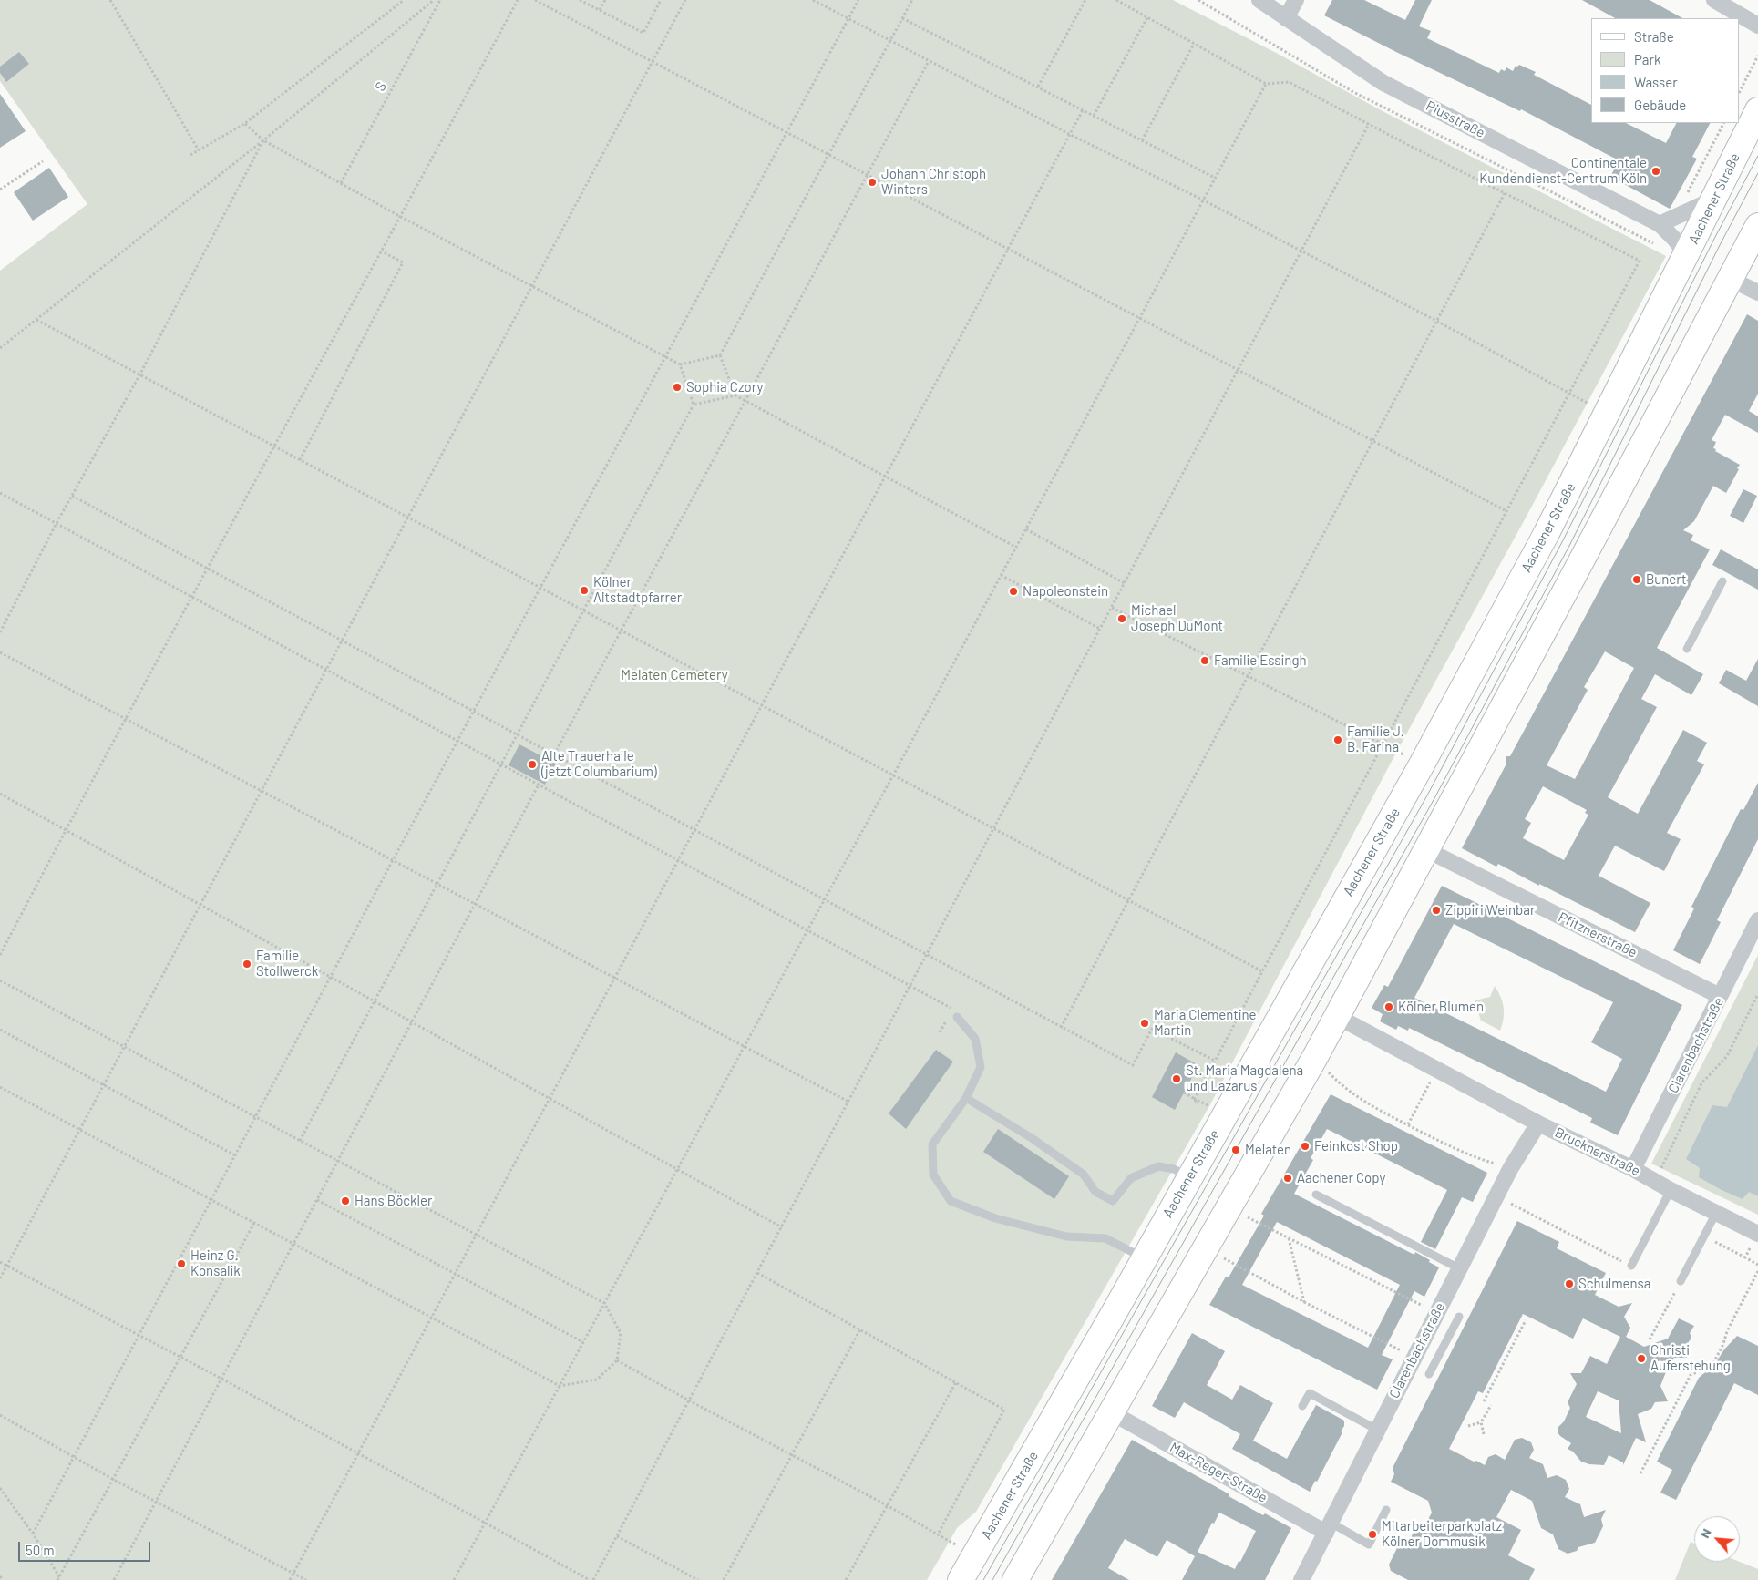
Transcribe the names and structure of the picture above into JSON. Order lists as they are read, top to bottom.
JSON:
{
  "streets": {
    "main road": ["Aachener Straße"],
    "street": [
      "Piusstraße",
      "Pfitznerstraße",
      "Clarenbachstraße",
      "Brucknerstraße",
      "Max-Reger-Straße"
    ],
    "path": ["S"]
  },
  "crossings": [
    ["Piusstraße", "Aachener Straße"],
    ["Pfitznerstraße", "Clarenbachstraße"],
    ["Clarenbachstraße", "Brucknerstraße"],
    ["Clarenbachstraße", "Max-Reger-Straße"]
  ],
  "parks": ["Melaten Cemetery"],
  "places": [
    "Continentale Kundendienst-Centrum Köln",
    "Johann Christoph Winters",
    "Sophia Czory",
    "Bunert",
    "Kölner Altstadtpfarrer",
    "Napoleonstein",
    "Michael Joseph DuMont",
    "Familie Essingh",
    "Familie J. B. Farina",
    "Alte Trauerhalle (jetzt Columbarium)",
    "Zippiri Weinbar",
    "Familie Stollwerck",
    "Kölner Blumen",
    "Maria Clementine Martin",
    "St. Maria Magdalena und Lazarus",
    "Feinkost Shop",
    "Melaten",
    "Aachener Copy",
    "Hans Böckler",
    "Heinz G. Konsalik",
    "Schulmensa",
    "Christi Auferstehung",
    "Mitarbeiterparkplatz Kölner Dommusik"
  ],
  "legend": [
    "Straße",
    "Park",
    "Wasser",
    "Gebäude"
  ],
  "scale_bar": "50 m",
  "north": "top left"
}
